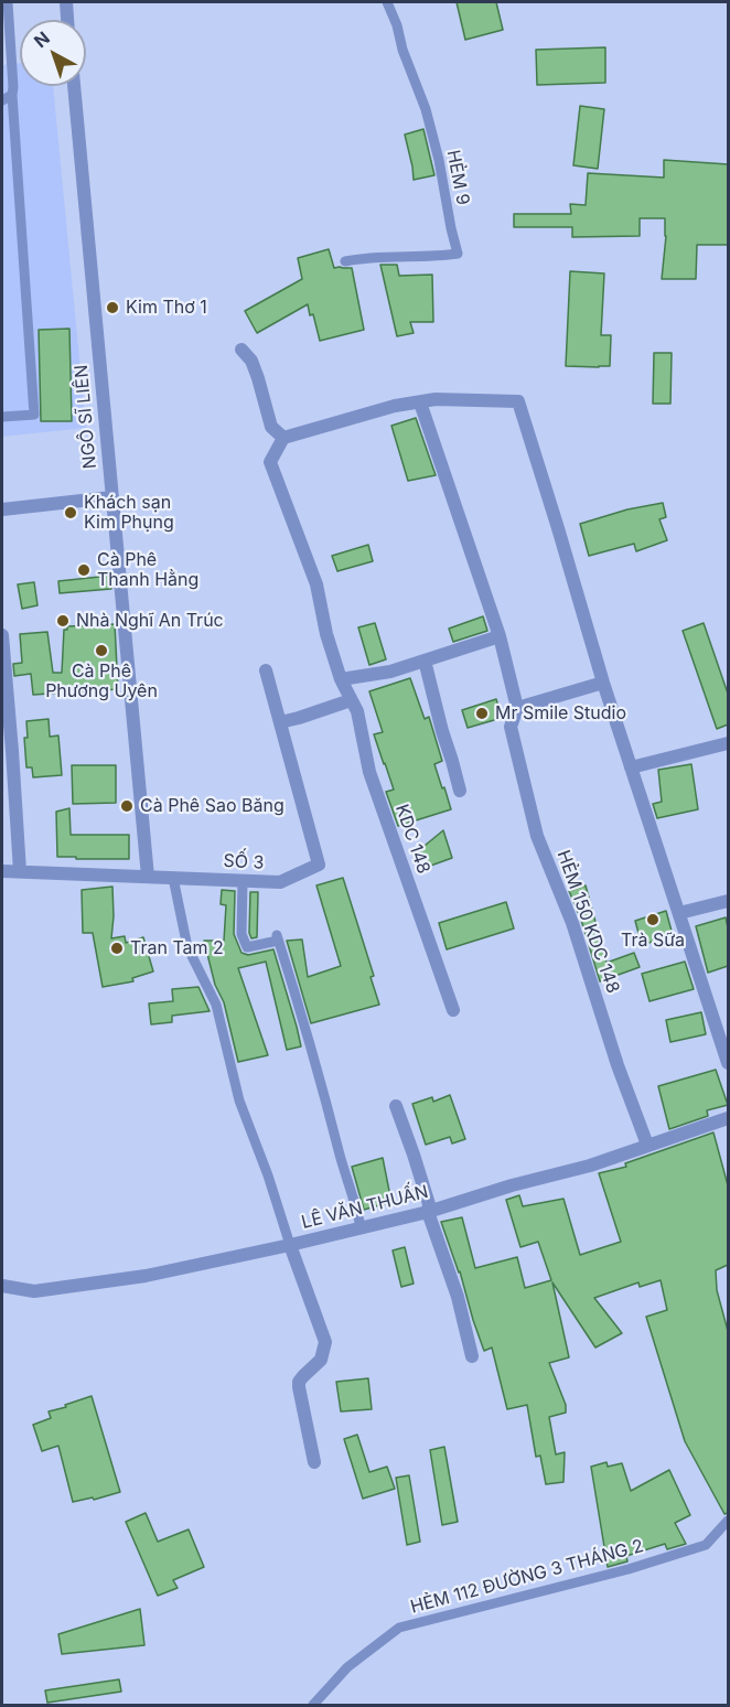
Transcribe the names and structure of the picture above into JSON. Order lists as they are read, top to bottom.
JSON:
{
  "streets": {
    "street": [
      "NGÔ SĨ LIÊN",
      "KDC 148",
      "SỐ 3",
      "HẺM 150 KDC 148",
      "LÊ VĂN THUẤN"
    ],
    "lane": ["HẺM 9", "HẺM 112 ĐƯỜNG 3 THÁNG 2"]
  },
  "crossings": [
    ["NGÔ SĨ LIÊN", "SỐ 3"],
    ["HẺM 150 KDC 148", "LÊ VĂN THUẤN"]
  ],
  "places": [
    "Kim Thơ 1",
    "Khách sạn Kim Phụng",
    "Cà Phê Thanh Hằng",
    "Nhà Nghĩ An Trúc",
    "Cà Phê Phương Uyên",
    "Mr Smile Studio",
    "Cà Phê Sao Băng",
    "Trà Sữa",
    "Tran Tam 2"
  ],
  "north": "top left"
}
